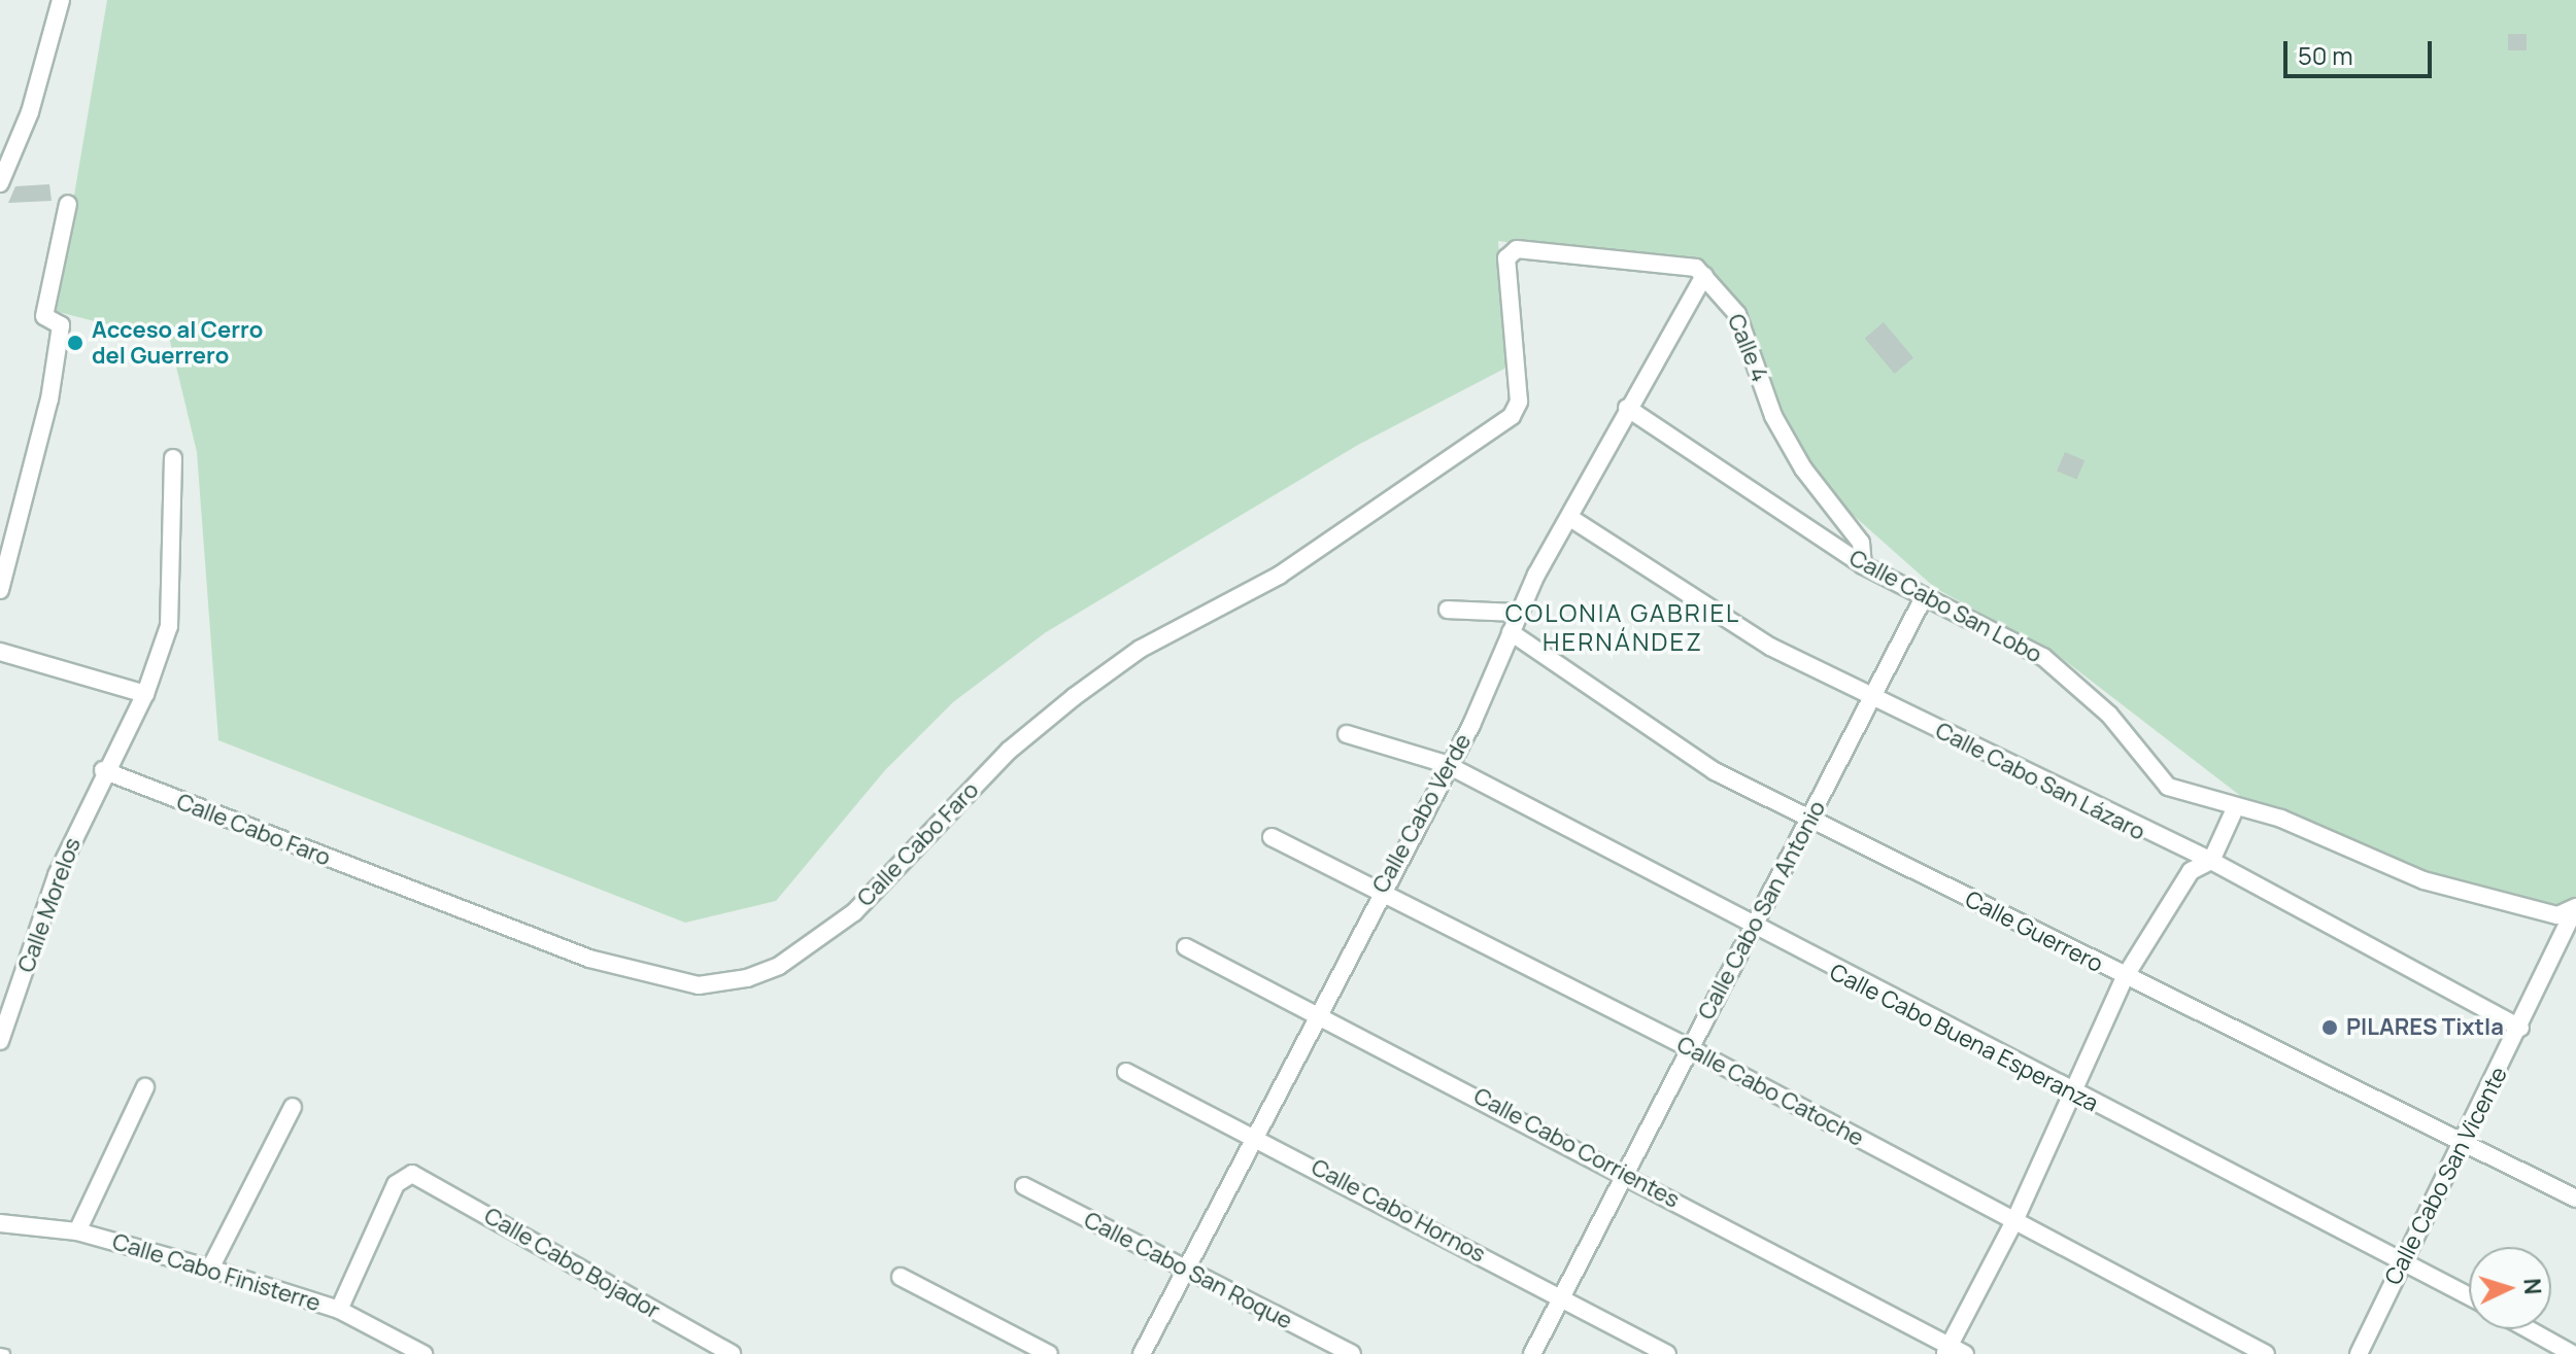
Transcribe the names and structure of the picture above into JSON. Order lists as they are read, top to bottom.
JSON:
{
  "streets": {
    "street": [
      "Calle 4",
      "Calle Cabo San Lobo",
      "Calle Cabo San Lázaro",
      "Calle Cabo Verde",
      "Calle Cabo Faro",
      "Calle Morelos",
      "Calle Cabo San Antonio",
      "Calle Guerrero",
      "Calle Cabo Buena Esperanza",
      "Calle Cabo Catoche",
      "Calle Cabo Corrientes",
      "Calle Cabo San Vicente",
      "Calle Cabo Hornos",
      "Calle Cabo Bojador",
      "Calle Cabo San Roque",
      "Calle Cabo Finisterre"
    ]
  },
  "crossings": [
    ["Calle 4", "Calle Cabo San Lobo"],
    ["Calle 4", "Calle Cabo Verde"],
    ["Calle 4", "Calle Cabo Faro"],
    ["Calle Cabo San Lobo", "Calle Cabo Verde"],
    ["Calle Cabo San Lobo", "Calle Cabo San Antonio"],
    ["Calle Cabo San Lobo", "Calle Cabo San Vicente"],
    ["Calle Cabo San Lázaro", "Calle Cabo Verde"],
    ["Calle Cabo San Lázaro", "Calle Cabo San Antonio"],
    ["Calle Cabo San Lázaro", "Calle Cabo San Vicente"],
    ["Calle Cabo Verde", "Calle Guerrero"],
    ["Calle Cabo Verde", "Calle Cabo Buena Esperanza"],
    ["Calle Cabo Verde", "Calle Cabo Catoche"],
    ["Calle Cabo Verde", "Calle Cabo Corrientes"],
    ["Calle Cabo Verde", "Calle Cabo Hornos"],
    ["Calle Cabo Verde", "Calle Cabo San Roque"],
    ["Calle Cabo Faro", "Calle Morelos"],
    ["Calle Cabo San Antonio", "Calle Guerrero"],
    ["Calle Cabo San Antonio", "Calle Cabo Buena Esperanza"],
    ["Calle Cabo San Antonio", "Calle Cabo Catoche"],
    ["Calle Cabo San Antonio", "Calle Cabo Corrientes"],
    ["Calle Cabo San Antonio", "Calle Cabo Hornos"],
    ["Calle Guerrero", "Calle Cabo San Vicente"],
    ["Calle Cabo Buena Esperanza", "Calle Cabo San Vicente"],
    ["Calle Cabo Bojador", "Calle Cabo Finisterre"]
  ],
  "districts": ["COLONIA GABRIEL HERNÁNDEZ"],
  "places": ["Acceso al Cerro del Guerrero", "PILARES Tixtla"],
  "scale_bar": "50 m",
  "north": "right"
}
